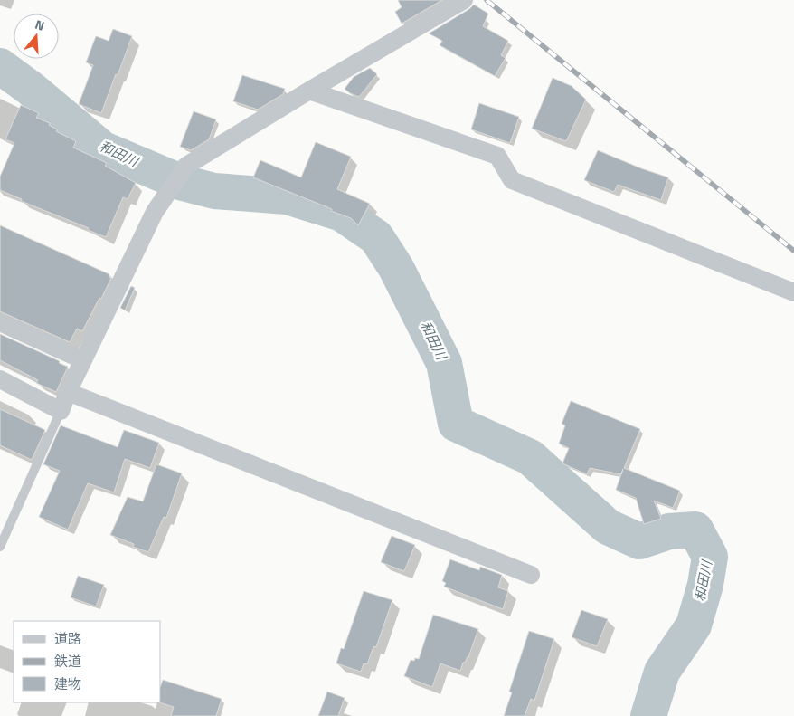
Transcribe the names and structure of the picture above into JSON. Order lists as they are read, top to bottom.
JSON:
{
  "water": ["和田川"],
  "legend": ["道路", "鉄道", "建物"],
  "north": "top"
}
